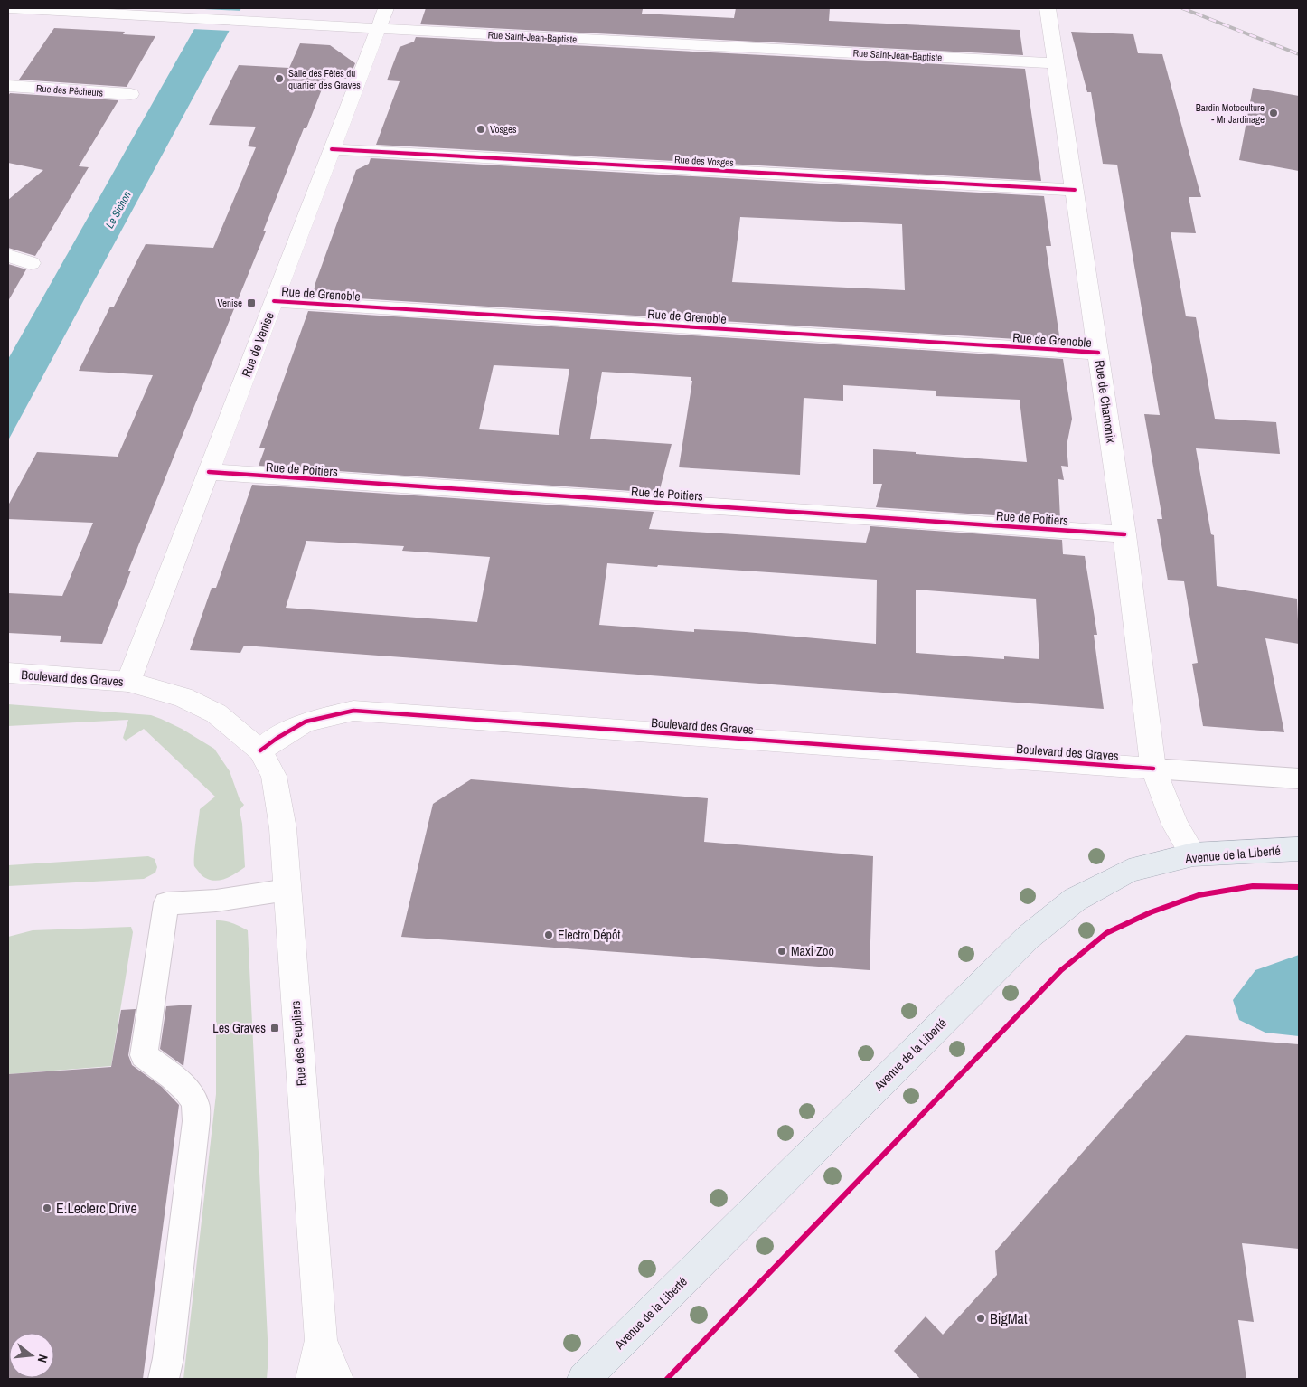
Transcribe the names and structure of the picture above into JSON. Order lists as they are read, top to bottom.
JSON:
{
  "streets": {
    "main road": ["Avenue de la Liberté"],
    "street": [
      "Rue Saint-Jean-Baptiste",
      "Rue des Pêcheurs",
      "Rue des Vosges",
      "Rue de Grenoble",
      "Rue de Venise",
      "Rue de Chamonix",
      "Rue de Poitiers",
      "Boulevard des Graves",
      "Rue des Peupliers"
    ]
  },
  "crossings": [
    ["Rue Saint-Jean-Baptiste", "Rue de Venise"],
    ["Rue Saint-Jean-Baptiste", "Rue de Chamonix"],
    ["Rue des Vosges", "Rue de Venise"],
    ["Rue des Vosges", "Rue de Chamonix"],
    ["Rue de Grenoble", "Rue de Venise"],
    ["Rue de Grenoble", "Rue de Chamonix"],
    ["Rue de Venise", "Rue de Poitiers"],
    ["Rue de Venise", "Boulevard des Graves"],
    ["Rue de Chamonix", "Rue de Poitiers"],
    ["Rue de Chamonix", "Boulevard des Graves"],
    ["Rue de Chamonix", "Avenue de la Liberté"],
    ["Boulevard des Graves", "Rue des Peupliers"]
  ],
  "water": ["Le Sichon"],
  "places": {
    "other": [
      "Salle des Fêtes du quartier des Graves",
      "Bardin Motoculture - Mr Jardinage",
      "Vosges",
      "Electro Dépôt",
      "Maxi Zoo",
      "E.Leclerc Drive",
      "BigMat"
    ],
    "transit": ["Venise", "Les Graves"]
  },
  "north": "right"
}
